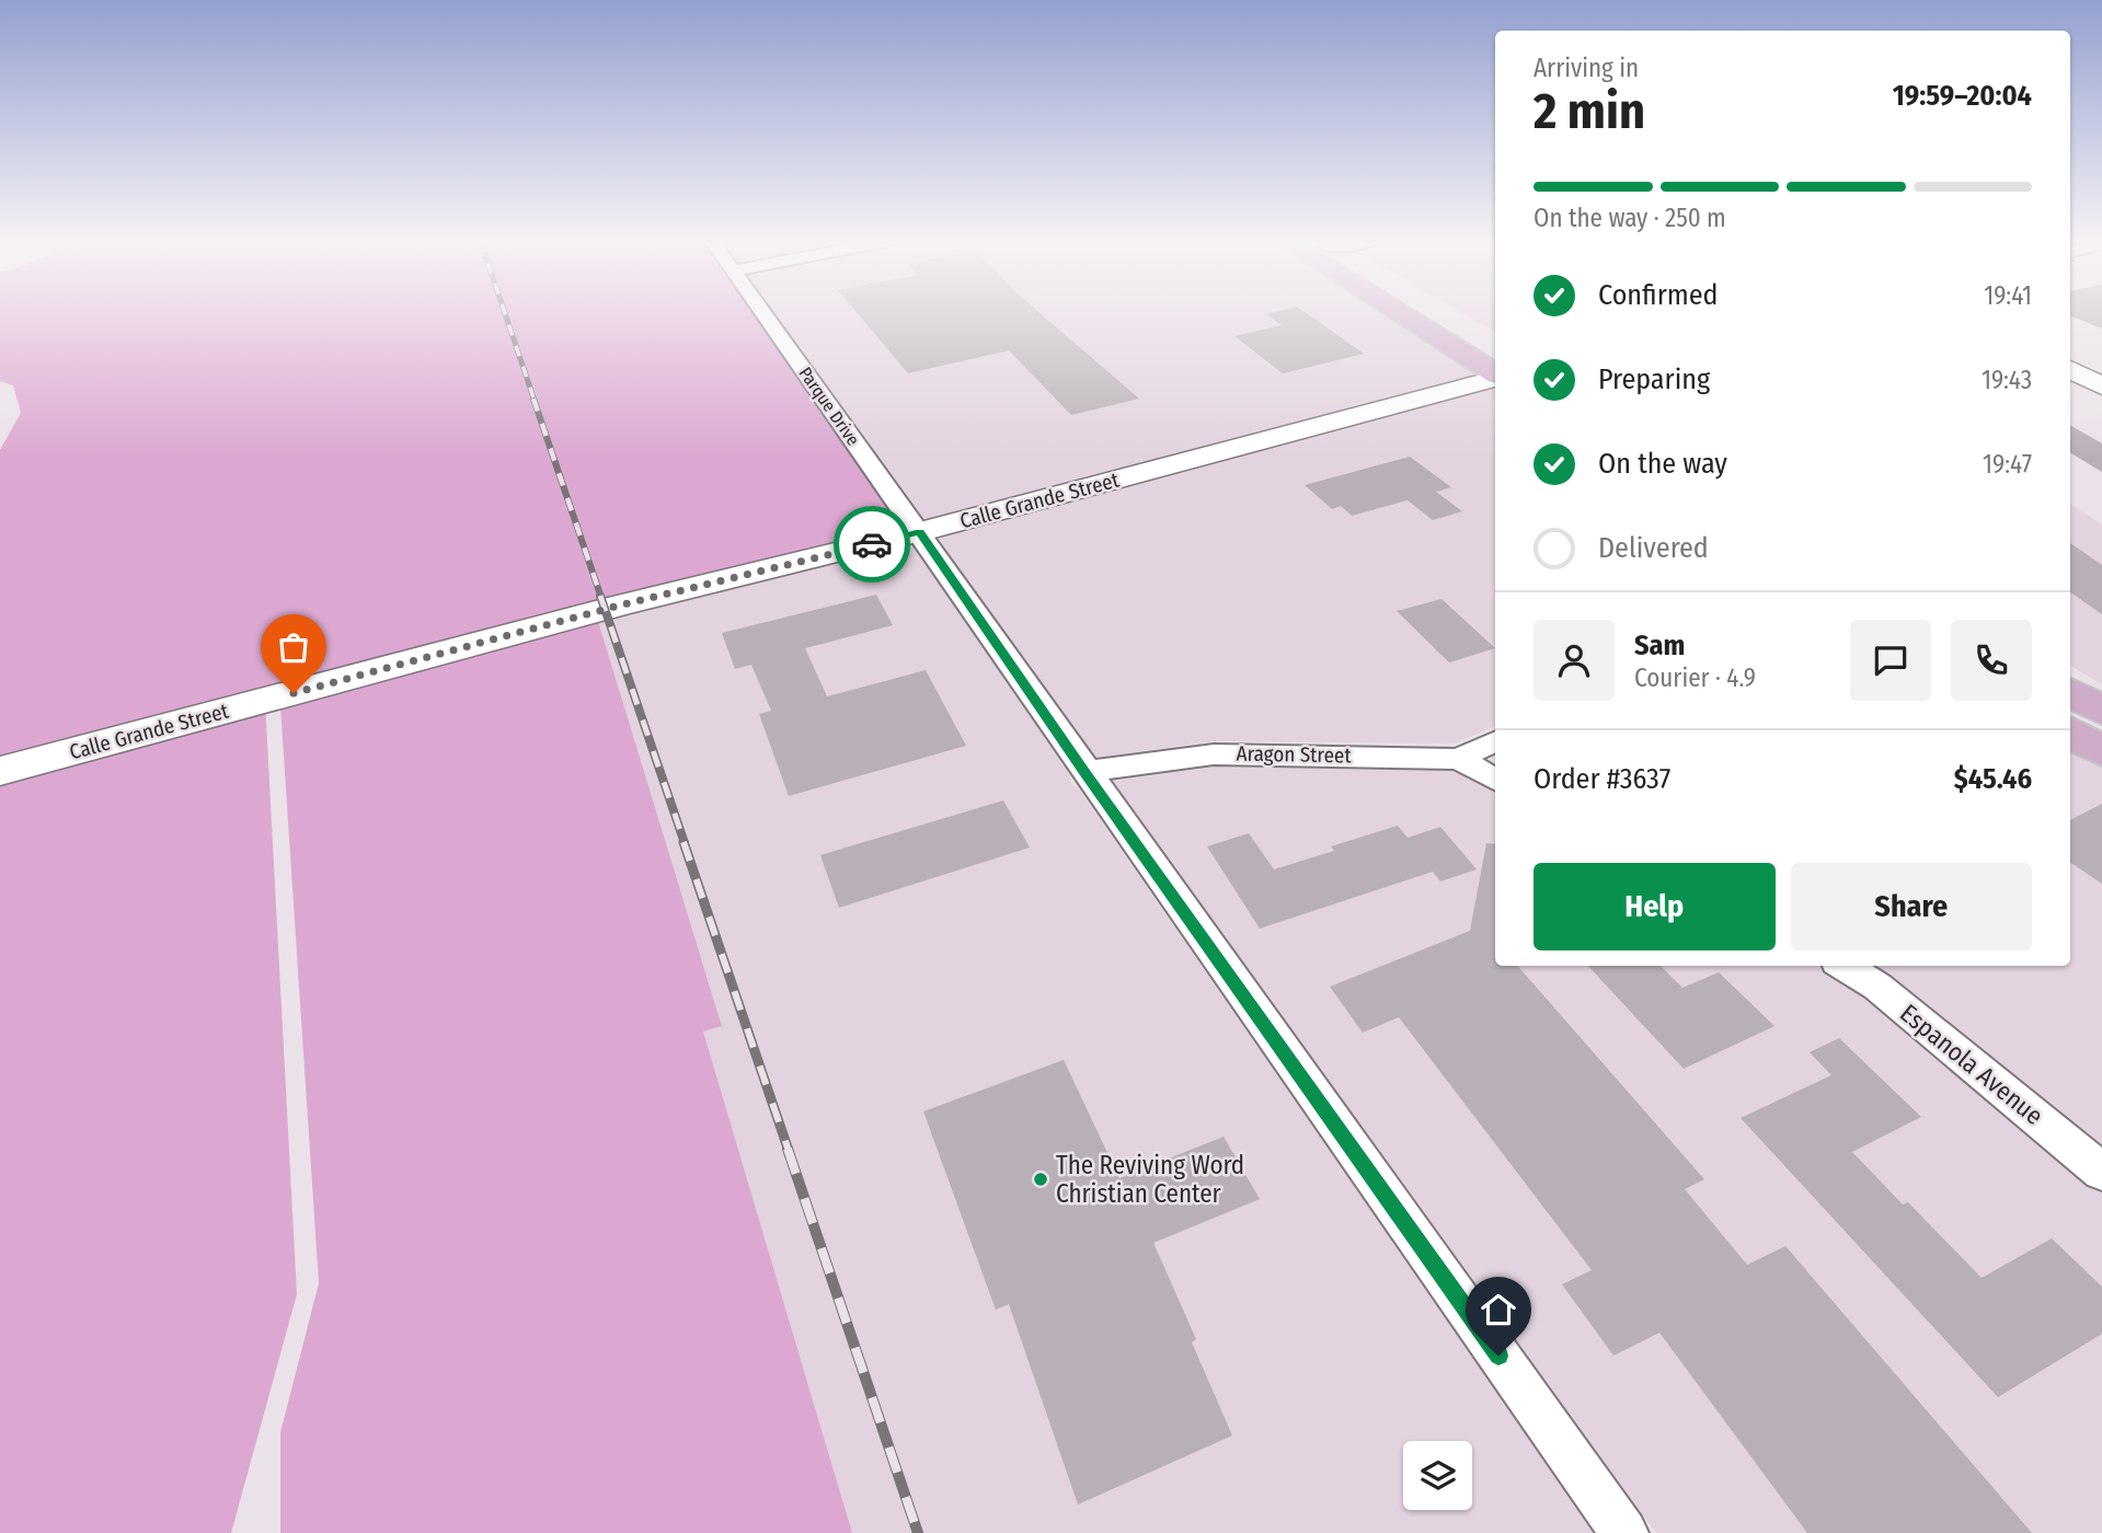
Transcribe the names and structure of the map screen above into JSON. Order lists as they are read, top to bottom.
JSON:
{
  "streets": {
    "street": [
      "Parque Drive",
      "Calle Grande Street",
      "Aragon Street",
      "Espanola Avenue"
    ]
  },
  "crossings": [
    ["Parque Drive", "Calle Grande Street"],
    ["Parque Drive", "Aragon Street"]
  ],
  "places": ["The Reviving Word Christian Center"],
  "page": {
    "heading": ["2 min", "Arriving in", "19:59–20:04"],
    "panel": [
      "Sam",
      "Courier · 4.9",
      "Order #3637",
      "$45.46"
    ],
    "bar": "On the way · 250 m",
    "list": [
      ["Confirmed", "19:41"],
      ["Preparing", "19:43"],
      ["On the way", "19:47"],
      "Delivered"
    ],
    "buttons": ["Help", "Share"]
  }
}
